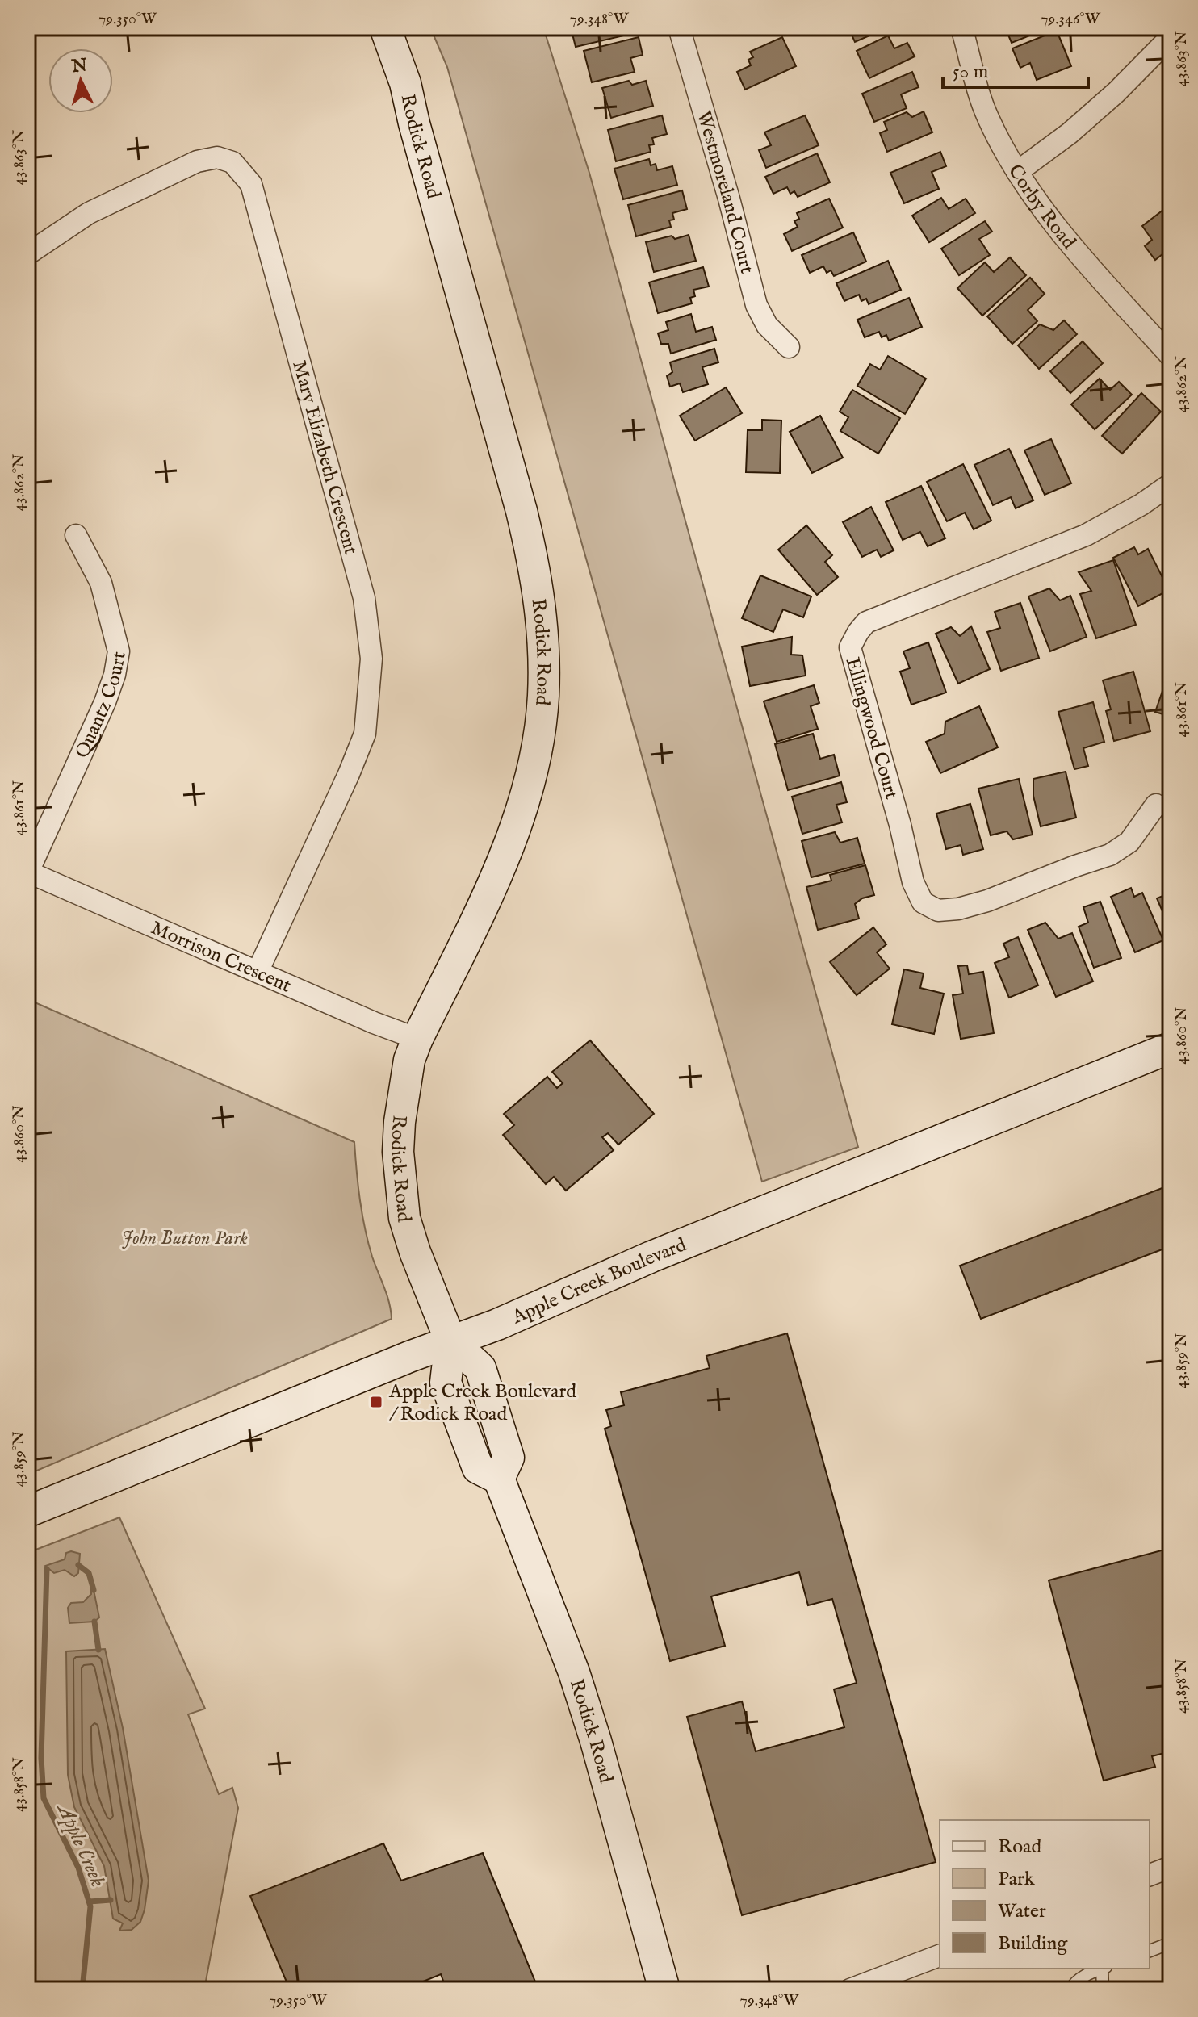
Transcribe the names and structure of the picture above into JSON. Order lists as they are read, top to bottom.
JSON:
{
  "streets": {
    "main road": ["Rodick Road", "Apple Creek Boulevard"],
    "street": [
      "Westmoreland Court",
      "Corby Road",
      "Mary Elizabeth Crescent",
      "Quantz Court",
      "Ellingwood Court",
      "Morrison Crescent"
    ]
  },
  "crossings": [
    ["Rodick Road", "Morrison Crescent"],
    ["Rodick Road", "Apple Creek Boulevard"],
    ["Mary Elizabeth Crescent", "Morrison Crescent"],
    ["Quantz Court", "Morrison Crescent"]
  ],
  "water": ["Apple Creek"],
  "parks": ["John Button Park"],
  "places": {
    "transit": ["Apple Creek Boulevard / Rodick Road"]
  },
  "legend": [
    "Road",
    "Park",
    "Water",
    "Building"
  ],
  "scale_bar": "50 m",
  "north": "top",
  "coordinates": [
    "79.350°W",
    "79.348°W",
    "79.346°W",
    "43.863°N",
    "43.862°N",
    "43.861°N",
    "43.860°N",
    "43.859°N",
    "43.858°N"
  ]
}
